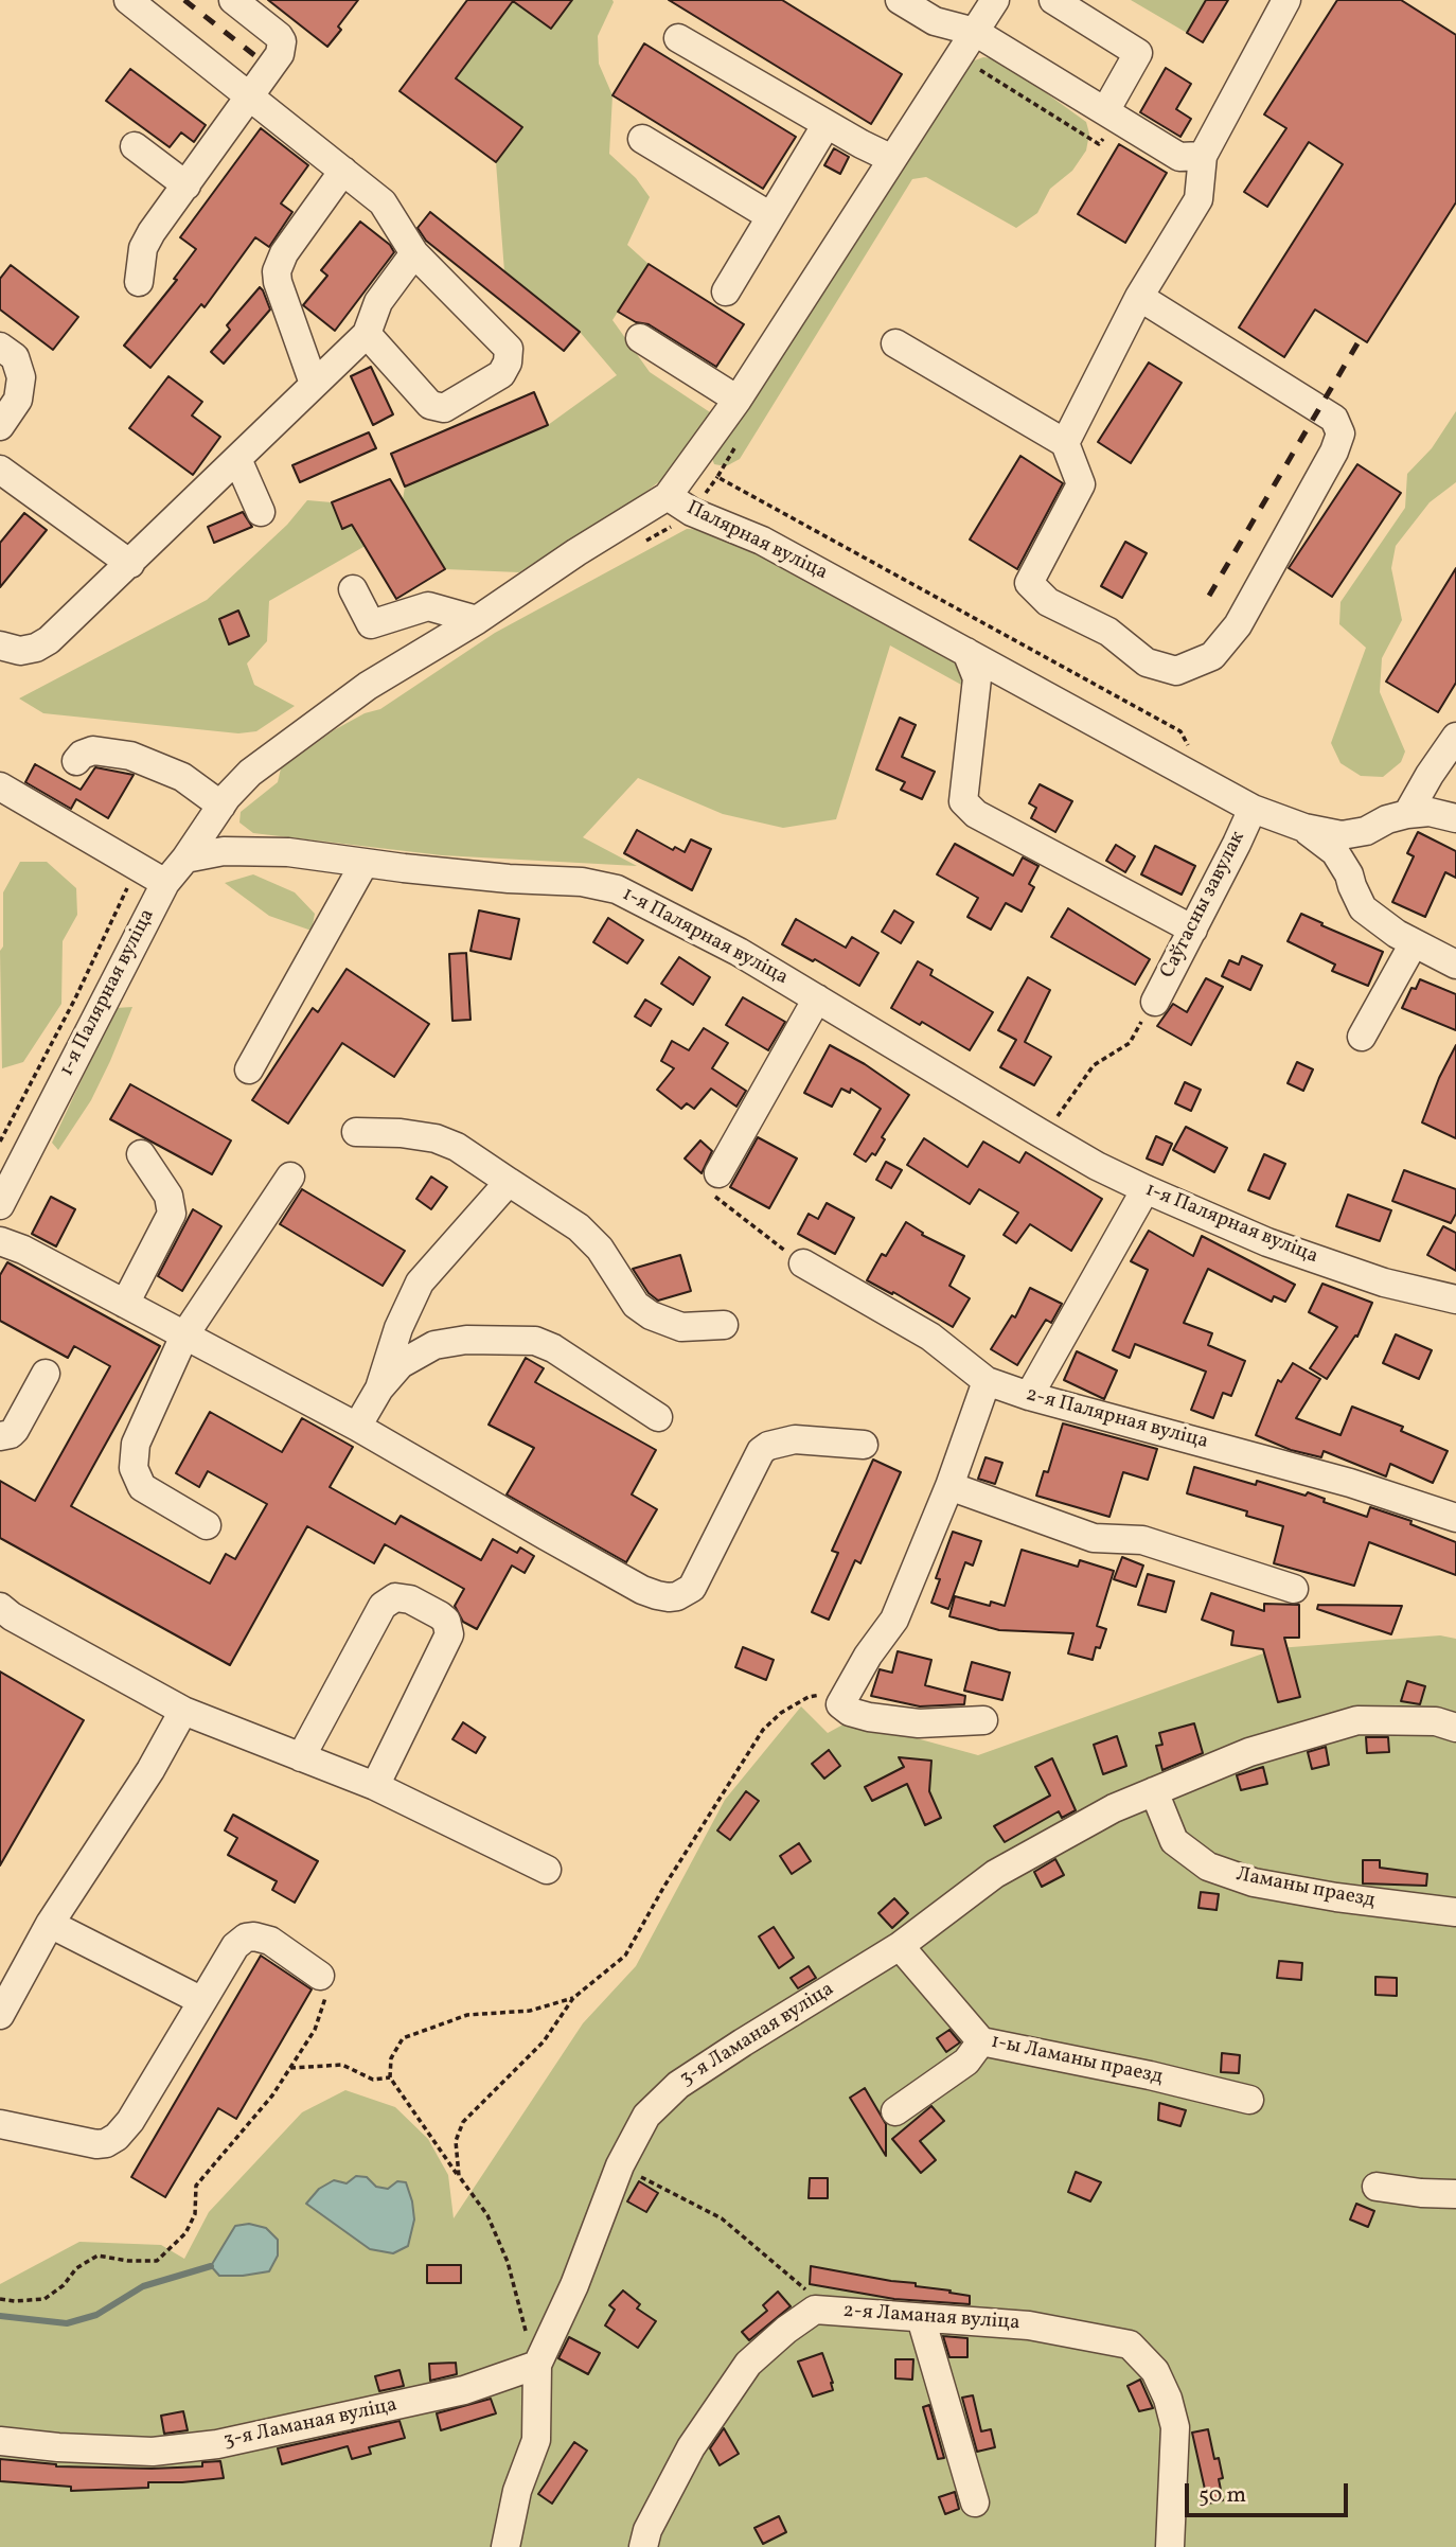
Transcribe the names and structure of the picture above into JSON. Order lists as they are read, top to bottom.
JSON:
{
  "streets": {
    "street": [
      "Палярная вуліца",
      "Саўгасны завулак",
      "1-я Палярная вуліца",
      "2-я Палярная вуліца",
      "Ламаны праезд",
      "3-я Ламаная вуліца",
      "1-ы Ламаны праезд",
      "2-я Ламаная вуліца"
    ]
  },
  "crossings": [
    ["Палярная вуліца", "Саўгасны завулак"],
    ["Палярная вуліца", "1-я Палярная вуліца"],
    ["Ламаны праезд", "3-я Ламаная вуліца"],
    ["3-я Ламаная вуліца", "1-ы Ламаны праезд"]
  ],
  "scale_bar": "50 m"
}
